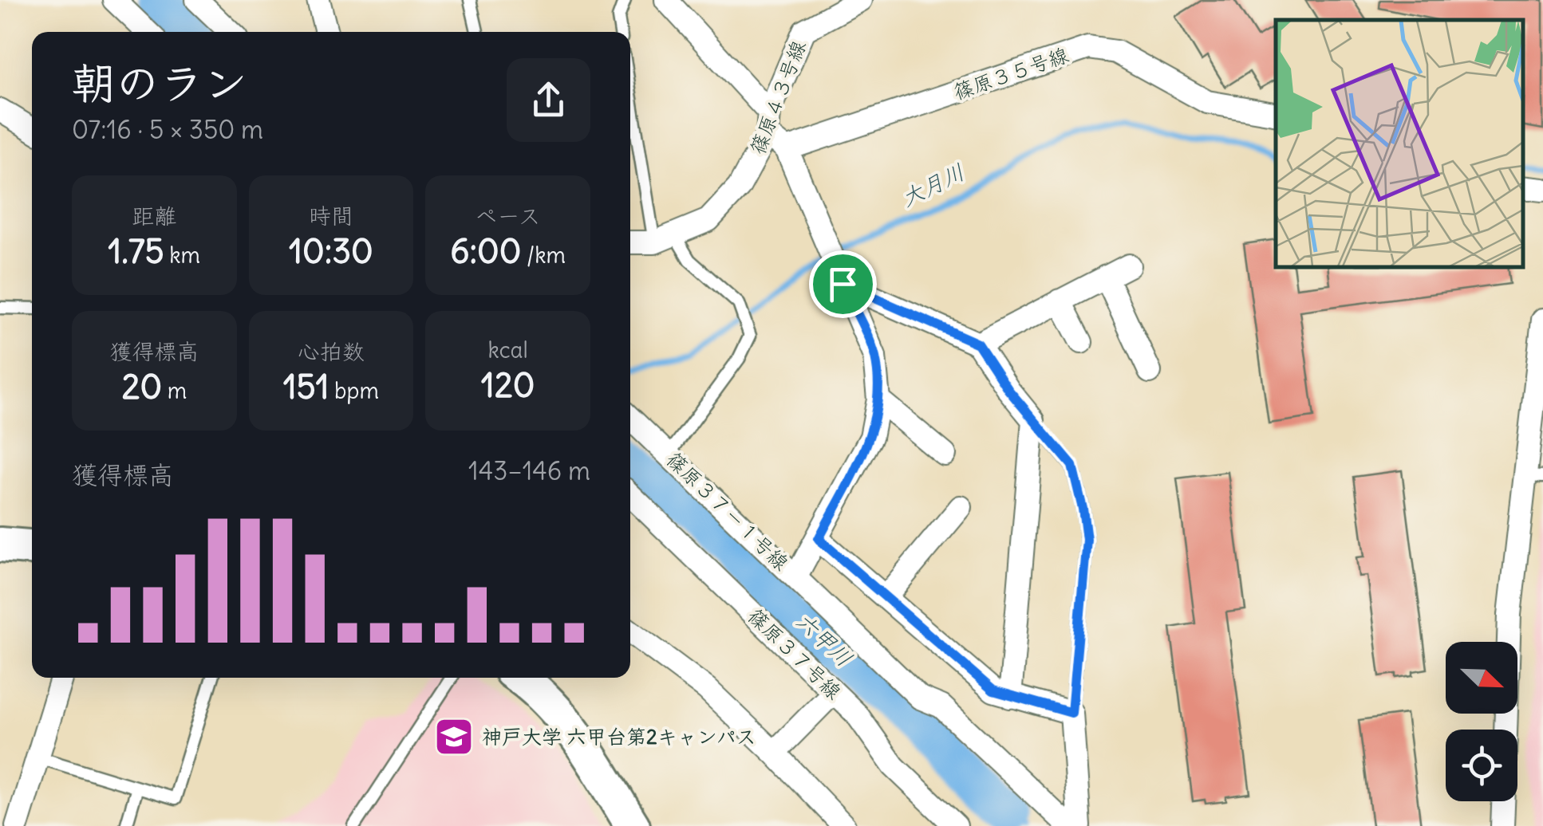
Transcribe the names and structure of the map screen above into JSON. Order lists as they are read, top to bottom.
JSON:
{
  "streets": {
    "street": [
      "篠原３５号線",
      "篠原４３号線",
      "篠原３７－１号線",
      "篠原３７号線"
    ]
  },
  "water": ["大月川", "六甲川"],
  "places": {
    "school or university": ["神戸大学 六甲台第2キャンパス"]
  },
  "north": "bottom right",
  "page": {
    "heading": ["朝のラン", "07:16 · 5 × 350 m"],
    "stats": [
      ["距離", "1.75 km"],
      ["時間", "10:30"],
      ["ペース", "6:00 /km"],
      ["獲得標高", "20 m"],
      ["心拍数", "151 bpm"],
      ["kcal", "120"]
    ],
    "chart": ["獲得標高", "143–146 m"]
  }
}
